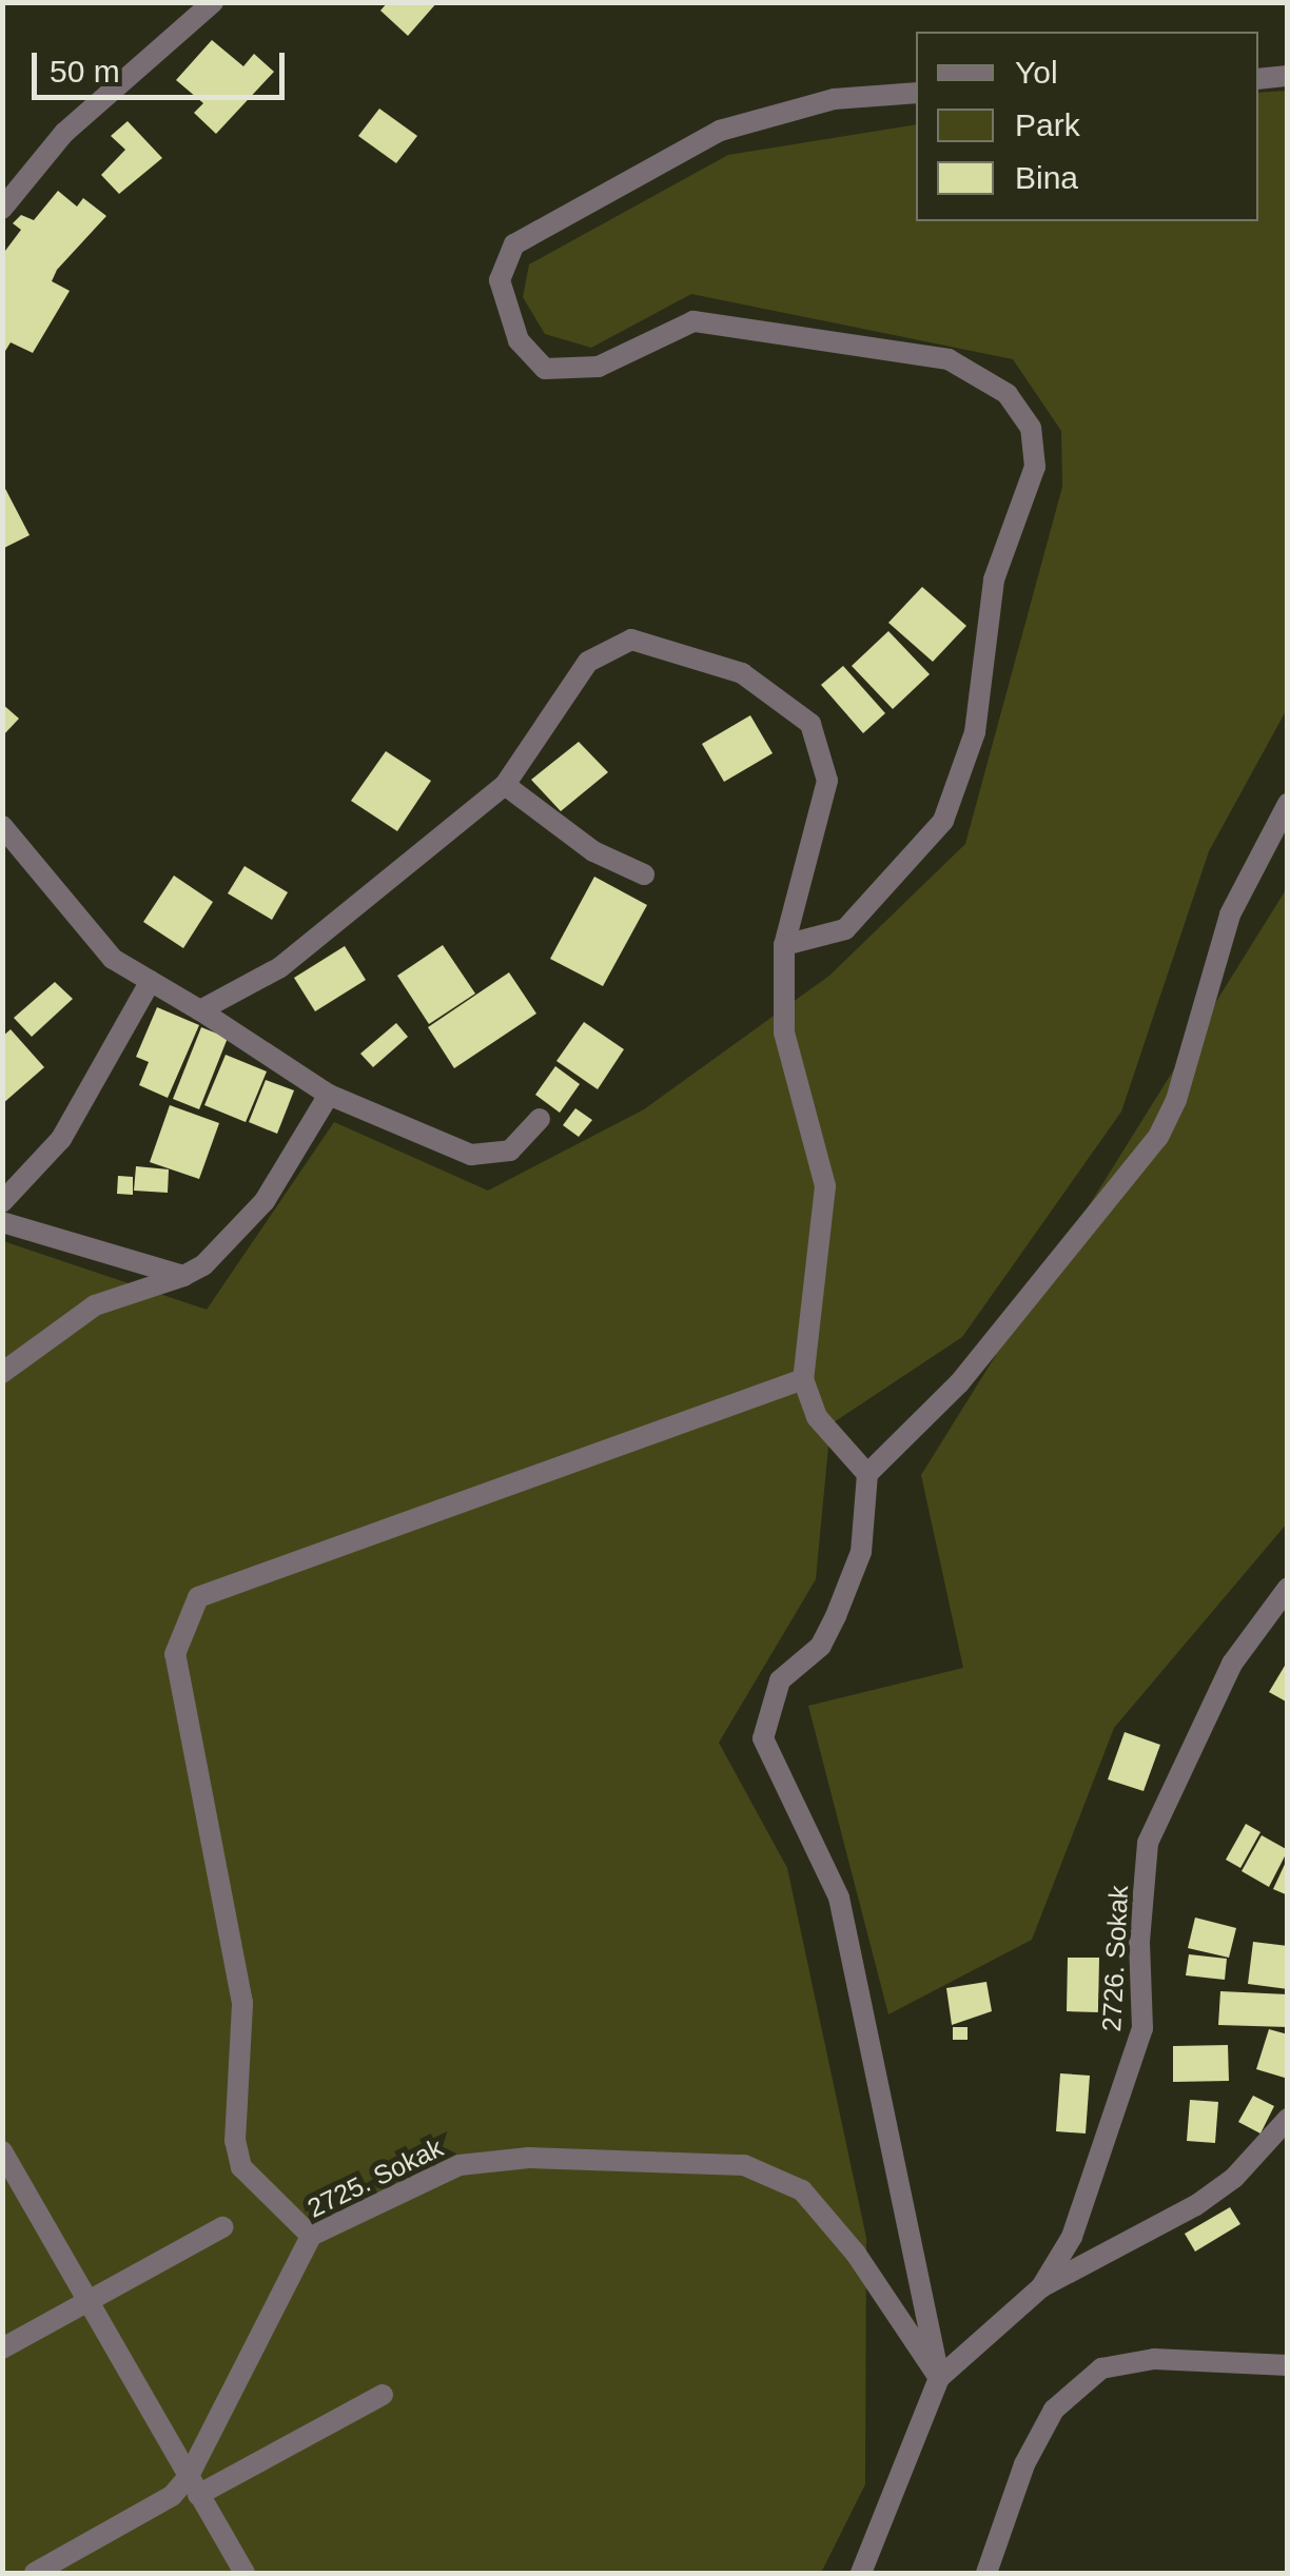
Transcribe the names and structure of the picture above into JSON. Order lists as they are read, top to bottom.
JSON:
{
  "streets": {
    "street": ["2726. Sokak", "2725. Sokak"]
  },
  "crossings": [
    ["2726. Sokak", "2725. Sokak"]
  ],
  "legend": ["Yol", "Park", "Bina"],
  "scale_bar": "50 m"
}
